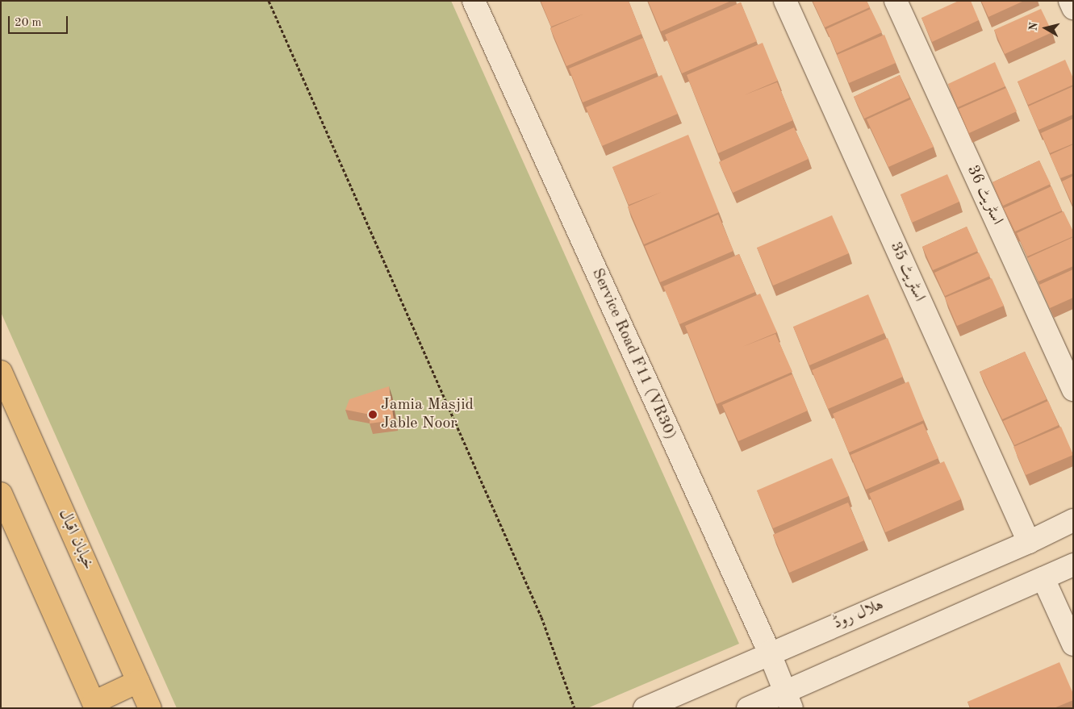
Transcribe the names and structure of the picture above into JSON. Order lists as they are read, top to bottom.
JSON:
{
  "streets": {
    "main road": ["خیابان اقبال"],
    "street": [
      "اسٹریٹ 36",
      "اسٹریٹ 35",
      "Service Road F11 (VR30)",
      "ہلال روڈ"
    ]
  },
  "crossings": [
    ["اسٹریٹ 35", "ہلال روڈ"],
    ["Service Road F11 (VR30)", "ہلال روڈ"]
  ],
  "places": ["Jamia Masjid Jable Noor"],
  "scale_bar": "20 m",
  "north": "left"
}
